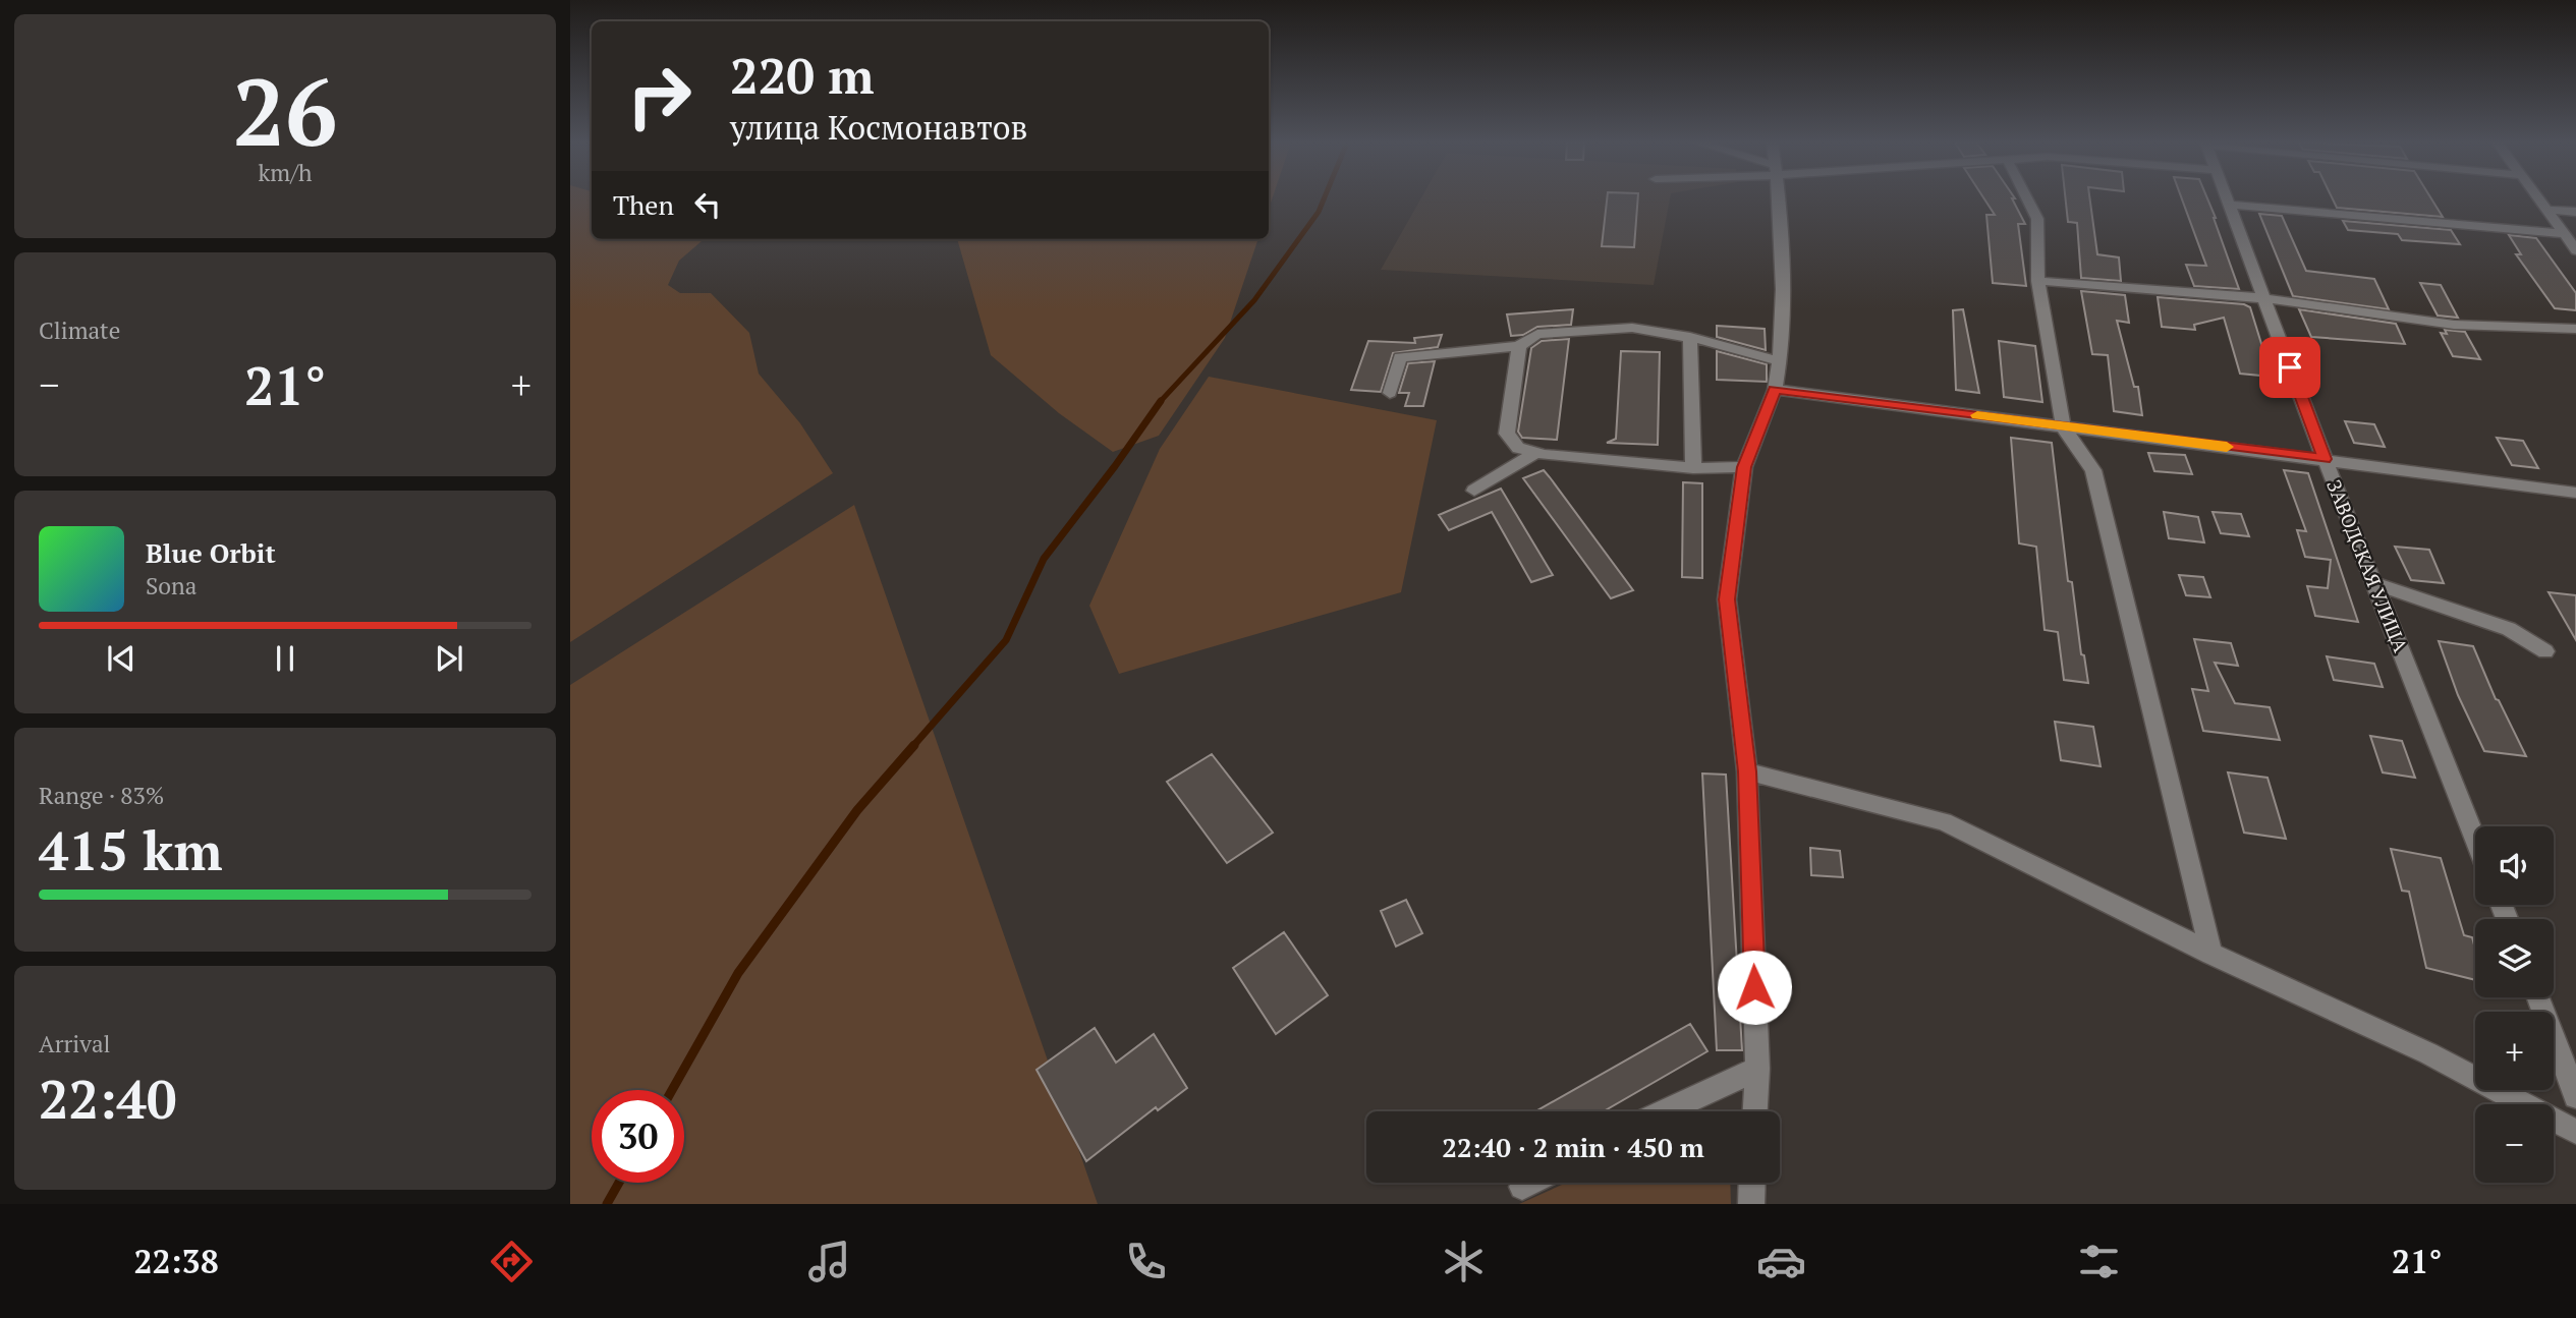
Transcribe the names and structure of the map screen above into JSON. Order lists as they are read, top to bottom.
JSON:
{
  "streets": {
    "street": ["ЗАВОДСКАЯ УЛИЦА"]
  },
  "page": {
    "tile": [
      ["26", "km/h"],
      "Climate",
      ["Range · 83%", "415 km"],
      ["Arrival", "22:40"]
    ],
    "turn": ["220 m", "улица Космонавтов"],
    "then": "Then",
    "heat": ["−", "21°", "+"],
    "song": ["Blue Orbit", "Sona"],
    "map_buttons": ["+", "−"],
    "limit": "30",
    "trip": "22:40 · 2 min · 450 m",
    "tabs": ["22:38", "21°"]
  }
}
